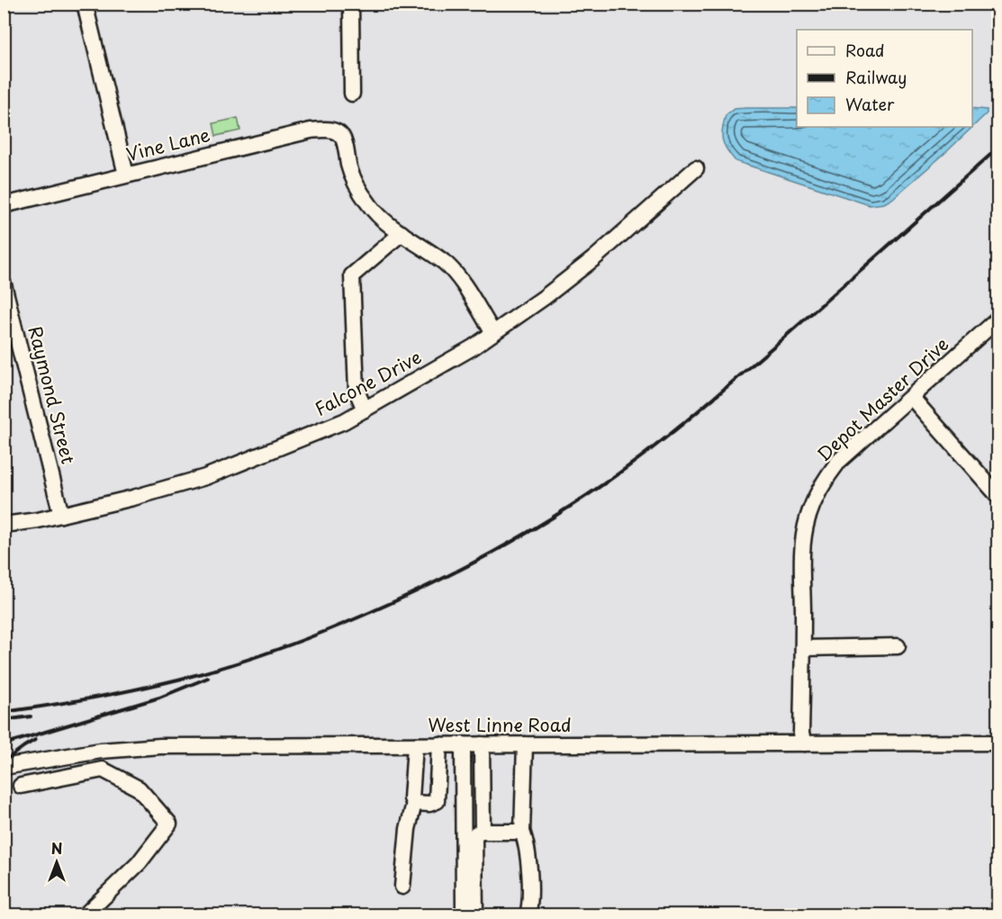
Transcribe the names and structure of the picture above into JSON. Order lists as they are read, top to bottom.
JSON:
{
  "streets": {
    "street": [
      "Vine Lane",
      "Falcone Drive",
      "Raymond Street",
      "Depot Master Drive",
      "West Linne Road"
    ]
  },
  "crossings": [
    ["Falcone Drive", "Raymond Street"],
    ["Depot Master Drive", "West Linne Road"]
  ],
  "legend": ["Road", "Railway", "Water"],
  "north": "top"
}
